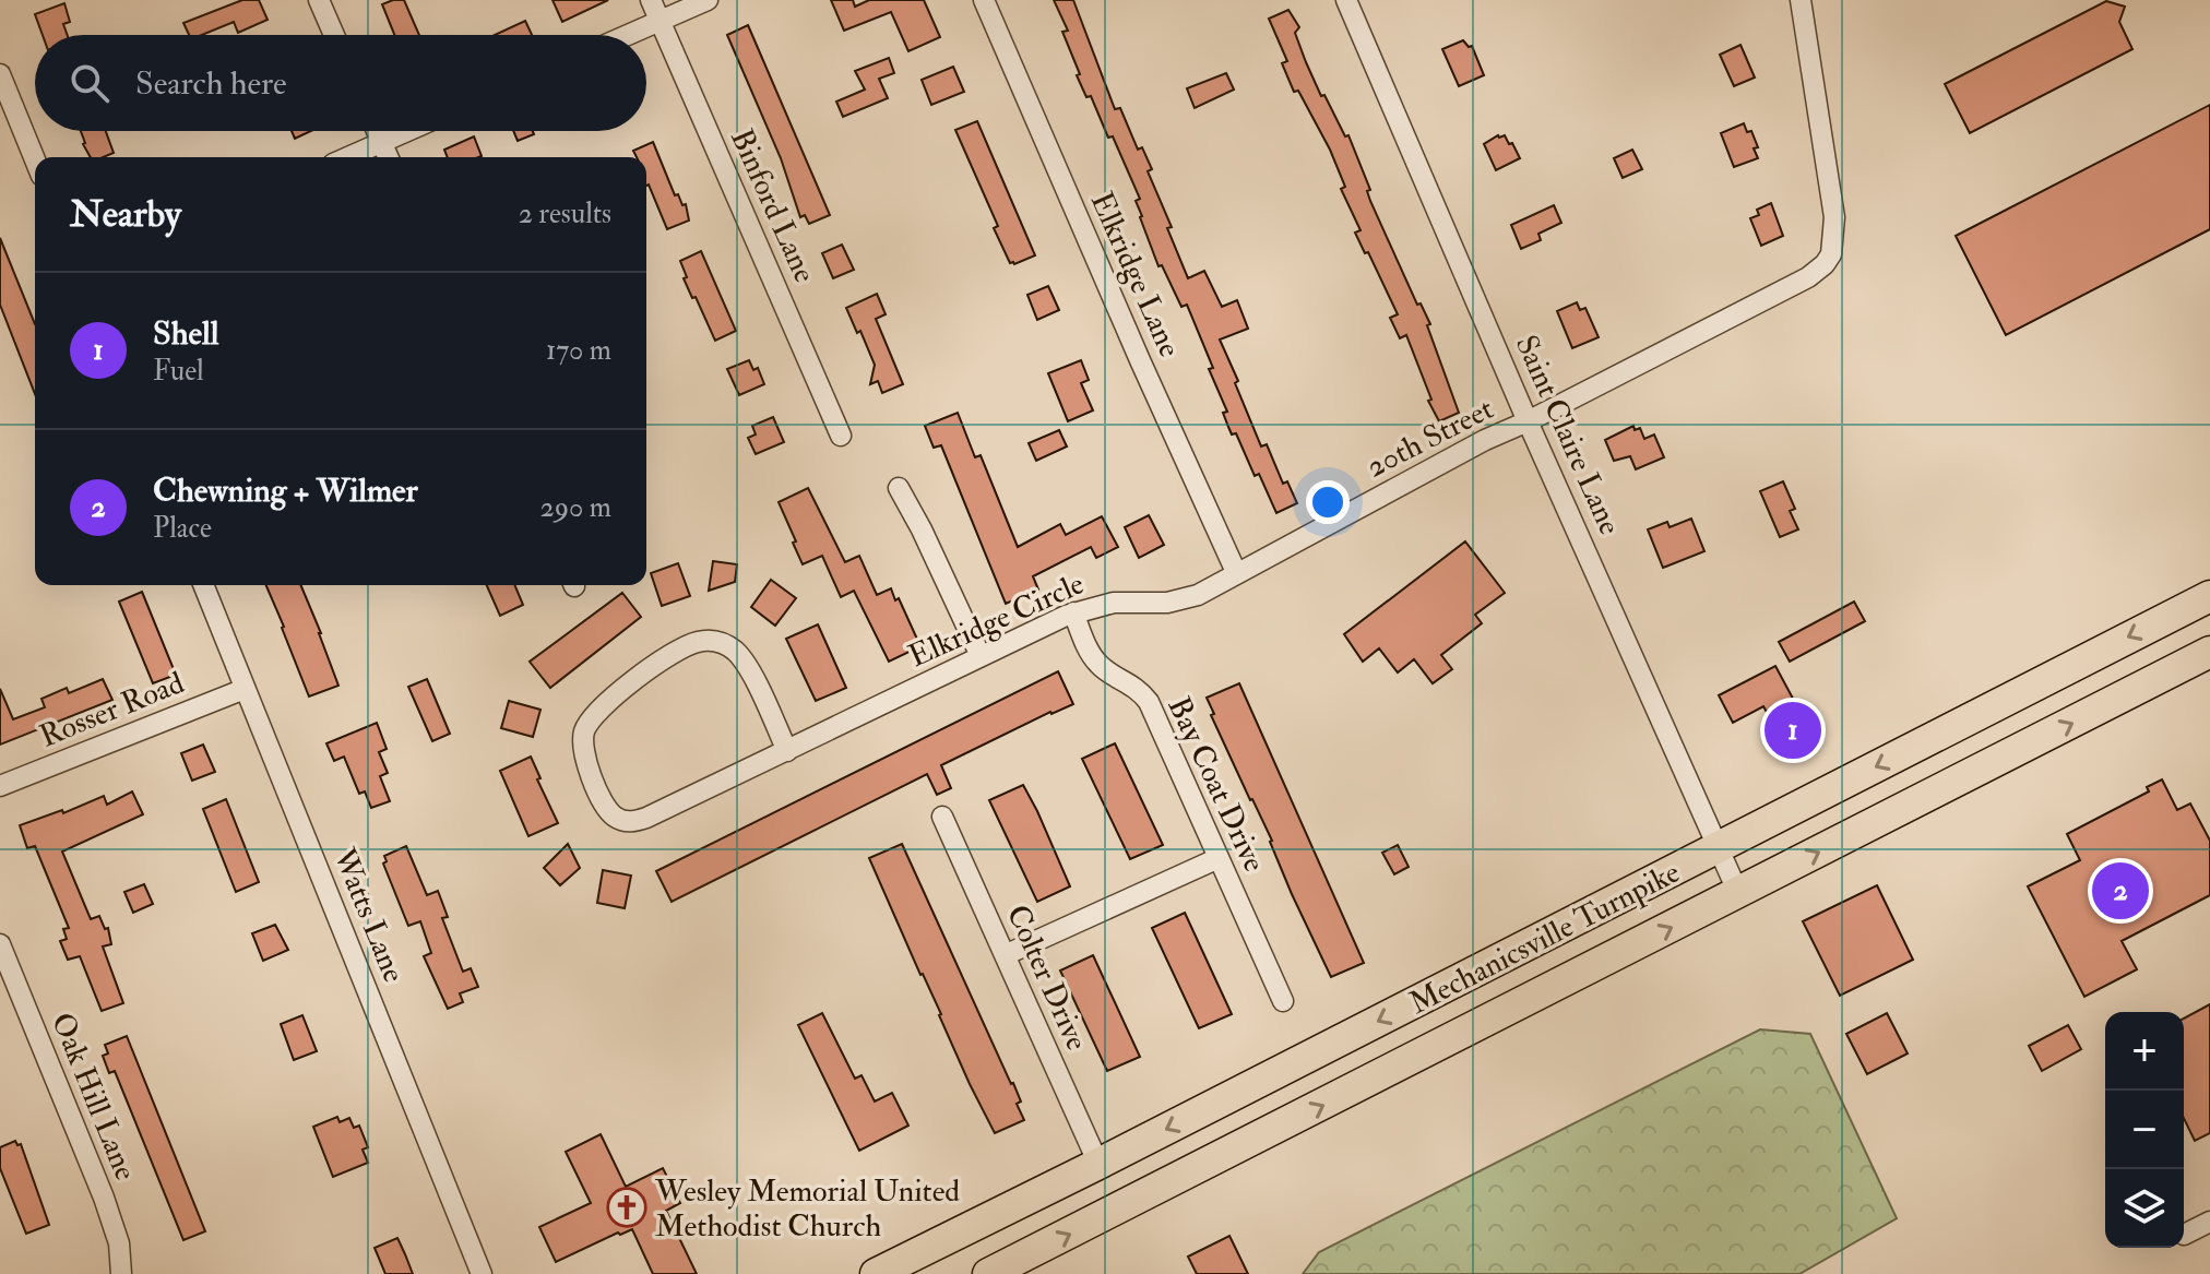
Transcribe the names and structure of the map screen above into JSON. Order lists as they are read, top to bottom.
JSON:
{
  "streets": {
    "highway": ["Mechanicsville Turnpike"],
    "street": [
      "Binford Lane",
      "Elkridge Lane",
      "Saint Claire Lane",
      "20th Street",
      "Elkridge Circle",
      "Rosser Road",
      "Bay Coat Drive",
      "Watts Lane",
      "Colter Drive",
      "Oak Hill Lane"
    ]
  },
  "crossings": [
    ["Elkridge Lane", "20th Street"],
    ["Elkridge Lane", "Elkridge Circle"],
    ["Saint Claire Lane", "20th Street"],
    ["Saint Claire Lane", "Mechanicsville Turnpike"],
    ["20th Street", "Elkridge Circle"],
    ["Elkridge Circle", "Bay Coat Drive"],
    ["Rosser Road", "Watts Lane"],
    ["Mechanicsville Turnpike", "Colter Drive"]
  ],
  "places": {
    "church": ["Wesley Memorial United Methodist Church"]
  },
  "page": {
    "search": "Search here",
    "heading": ["Nearby", "2 results"],
    "list": [
      {
        "mark": "1",
        "name": "Shell",
        "note": "Fuel",
        "value": "170 m"
      },
      {
        "mark": "2",
        "name": "Chewning + Wilmer",
        "note": "Place",
        "value": "290 m"
      }
    ],
    "pins": ["1", "2"],
    "map_buttons": ["+", "−"]
  }
}
